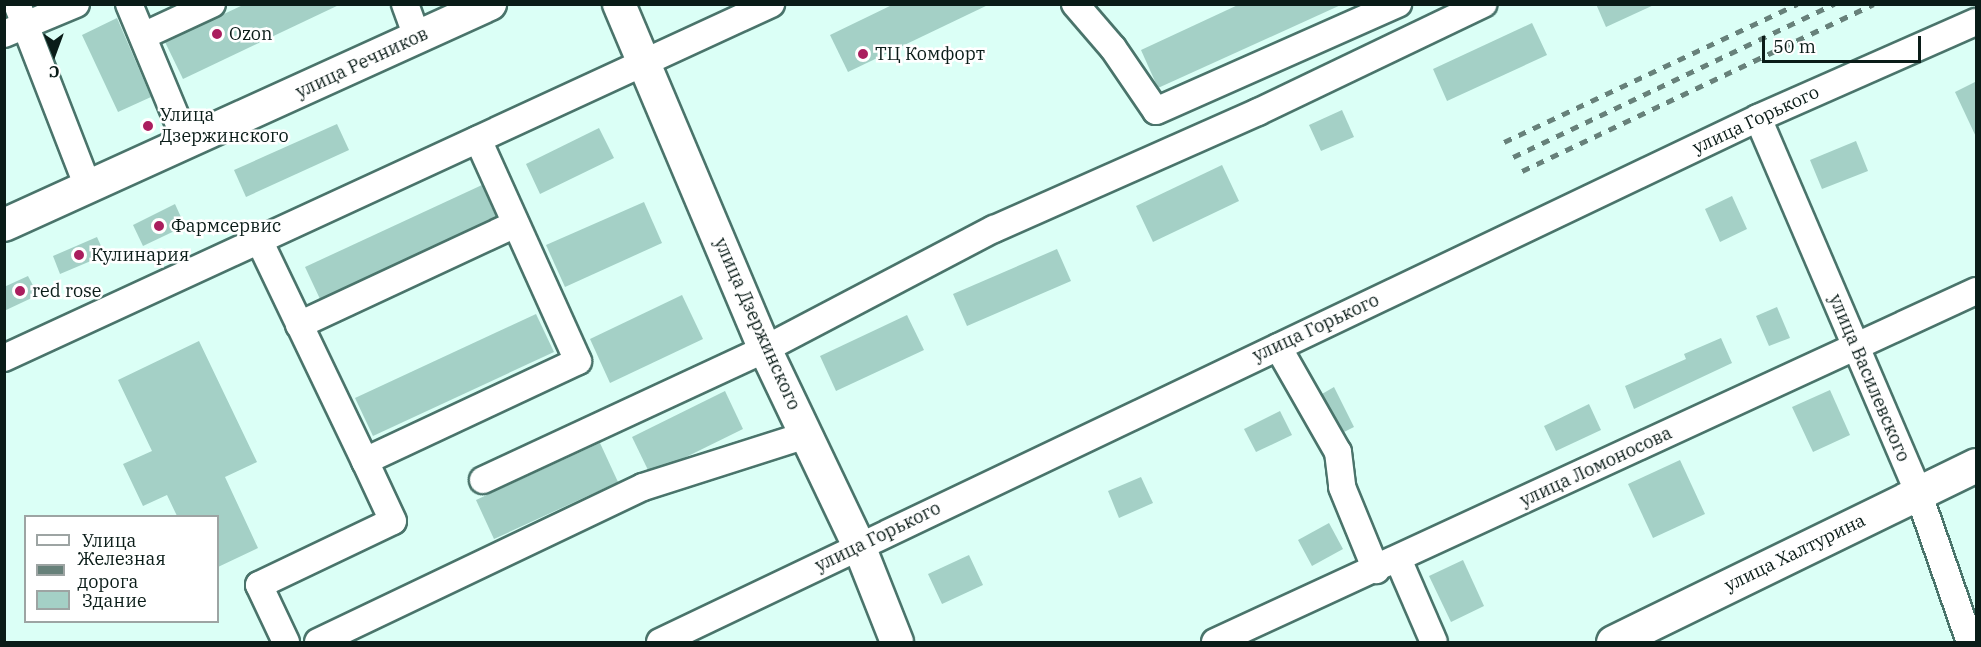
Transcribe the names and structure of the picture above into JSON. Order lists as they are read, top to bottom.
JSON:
{
  "streets": {
    "main road": ["улица Халтурина"],
    "street": [
      "улица Речников",
      "улица Горького",
      "улица Дзержинского",
      "улица Василевского",
      "улица Ломоносова"
    ]
  },
  "crossings": [
    ["улица Горького", "улица Дзержинского"],
    ["улица Горького", "улица Василевского"],
    ["улица Василевского", "улица Ломоносова"],
    ["улица Василевского", "улица Халтурина"]
  ],
  "places": [
    "Ozon",
    "ТЦ Комфорт",
    "Улица Дзержинского",
    "Фармсервис",
    "Кулинария",
    "red rose"
  ],
  "legend": ["Улица", "Железная дорога", "Здание"],
  "scale_bar": "50 m",
  "north": "bottom"
}
